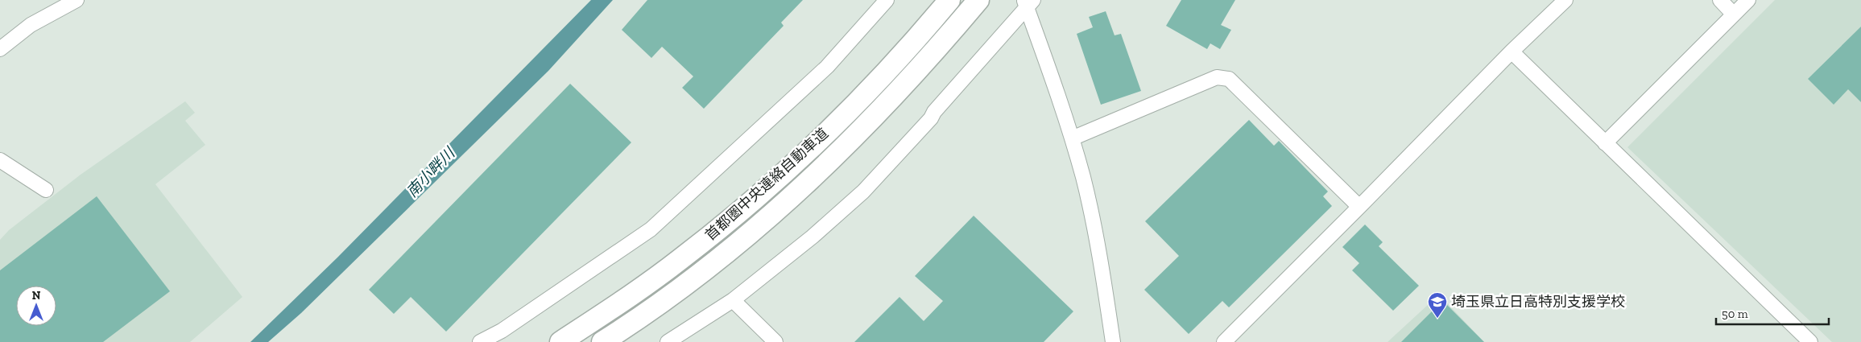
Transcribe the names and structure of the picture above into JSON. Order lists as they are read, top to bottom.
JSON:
{
  "streets": {
    "highway": ["首都圏中央連絡自動車道"]
  },
  "water": ["南小畔川"],
  "places": {
    "school or university": ["埼玉県立日高特別支援学校"]
  },
  "scale_bar": "50 m",
  "north": "top"
}
